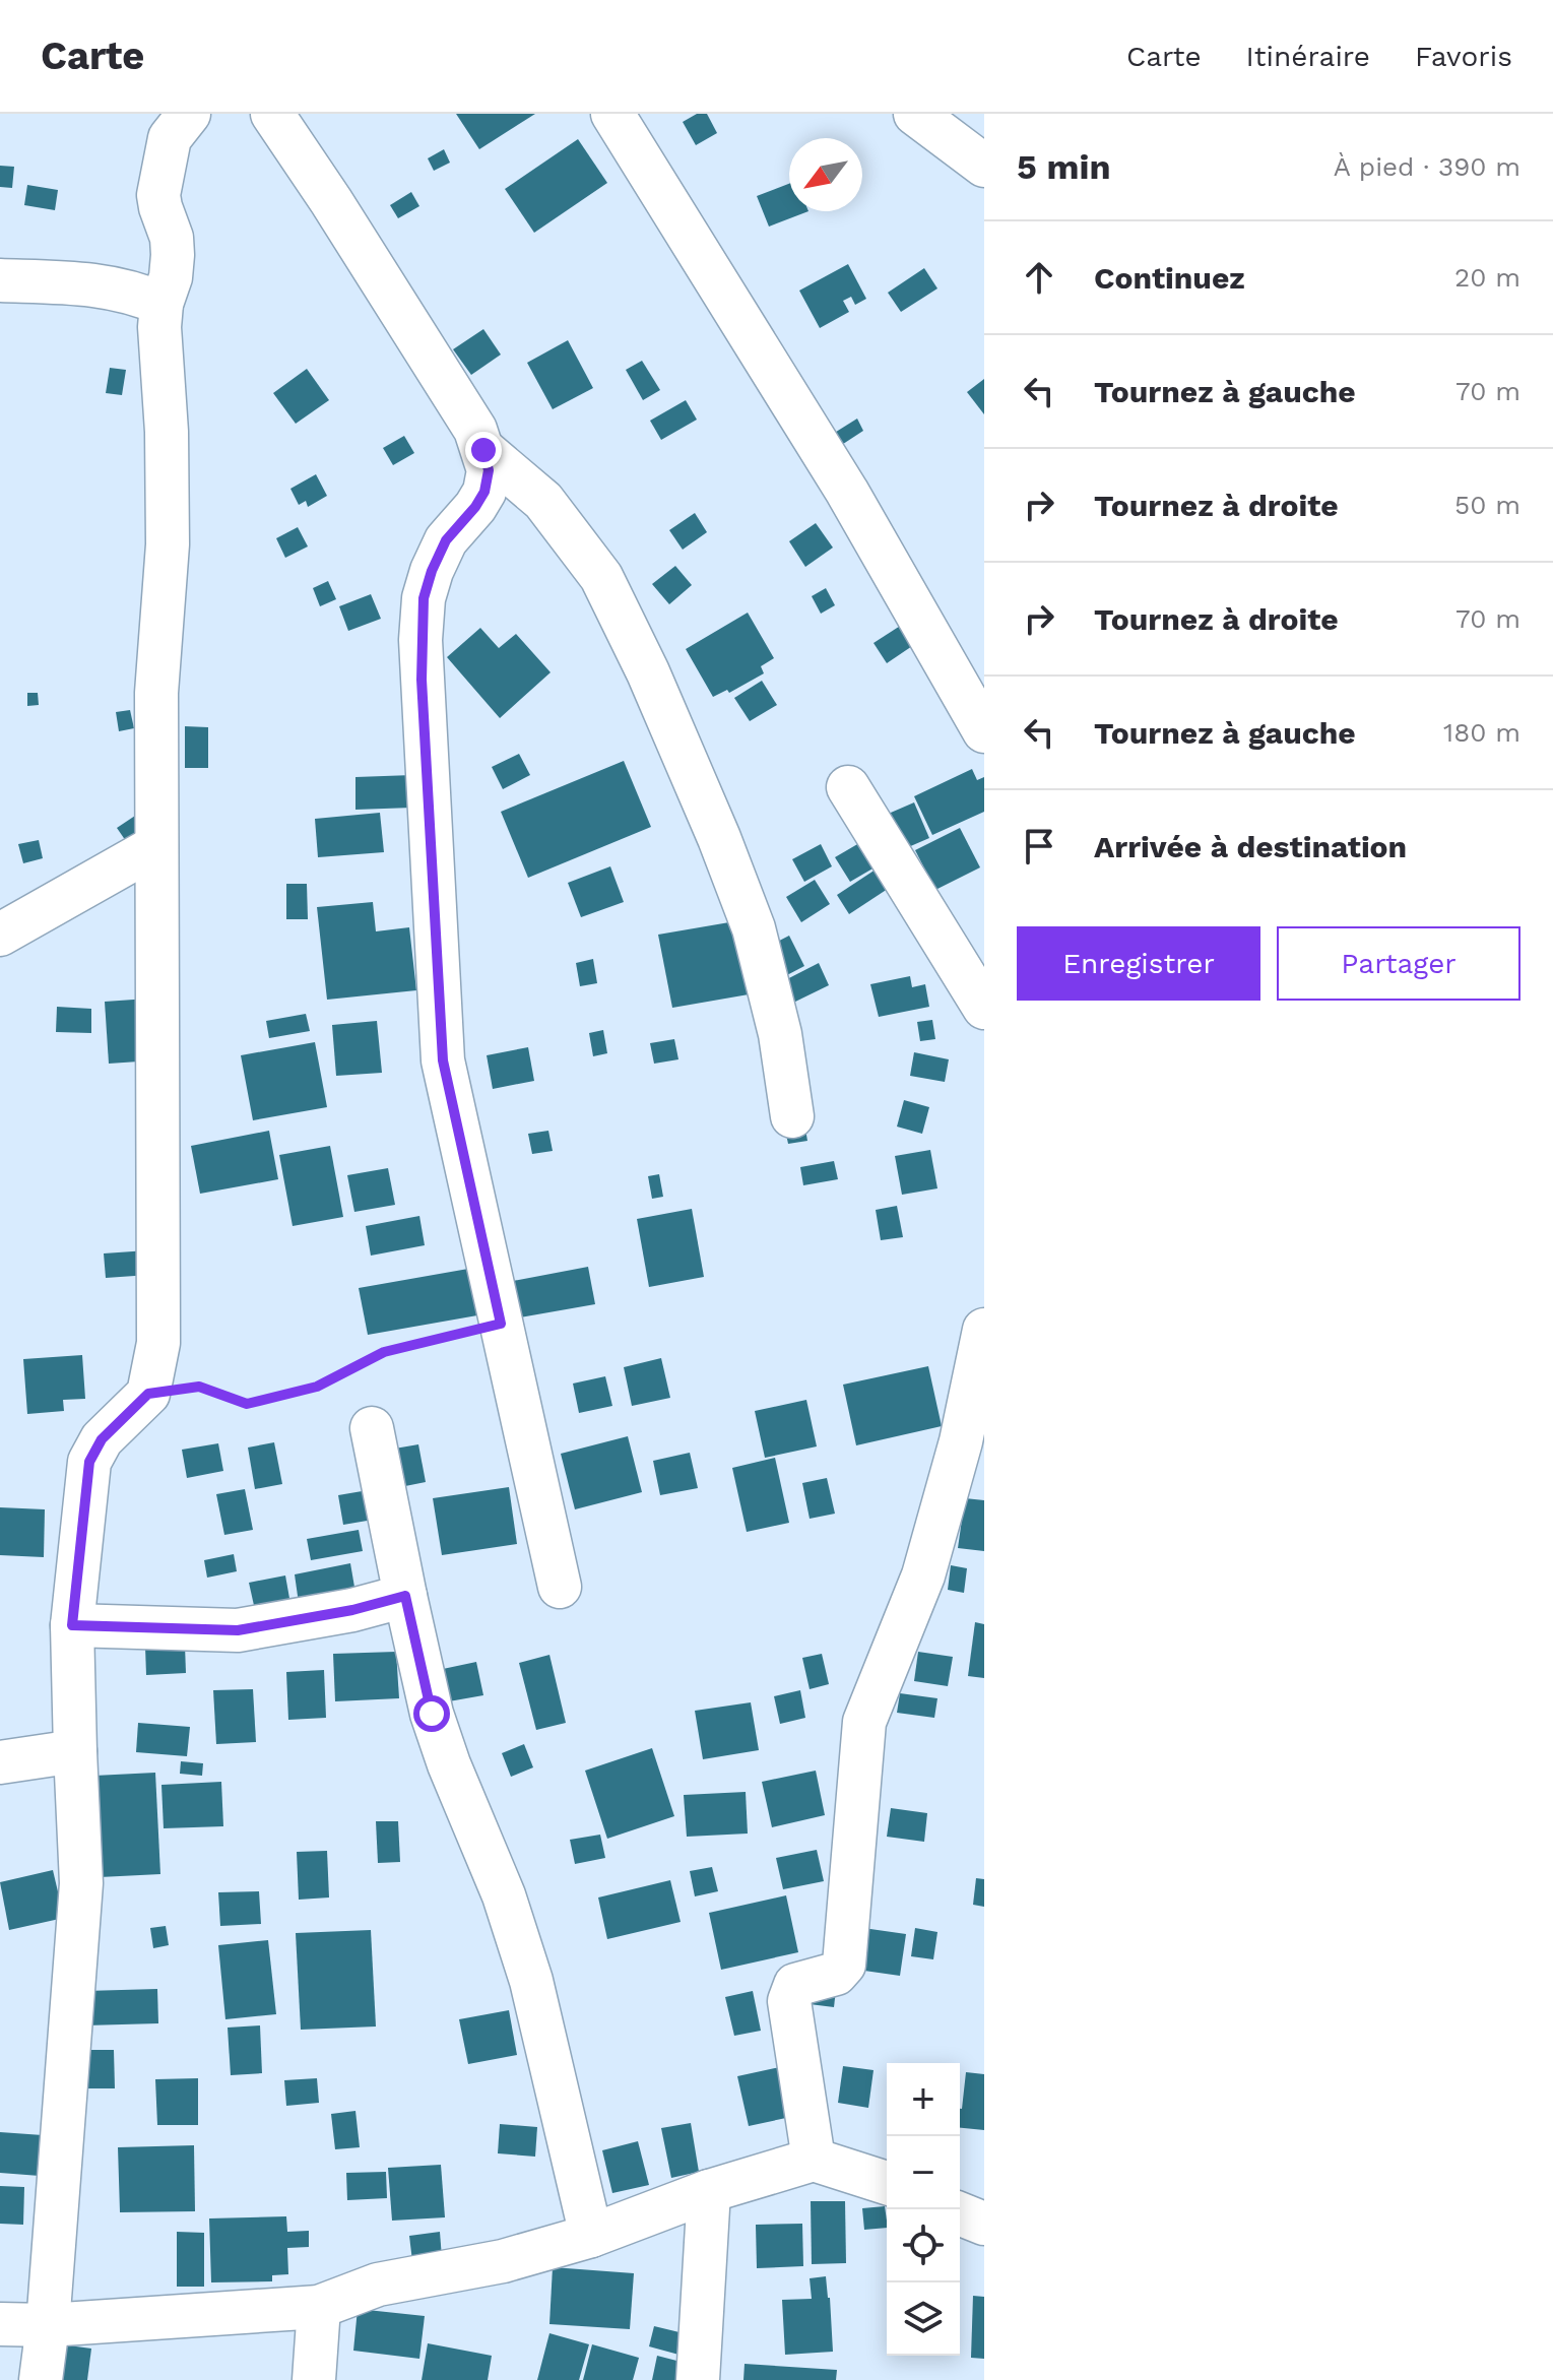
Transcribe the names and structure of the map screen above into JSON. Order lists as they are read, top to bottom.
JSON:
{
  "north": "bottom left",
  "page": {
    "header": "Carte",
    "nav": ["Carte", "Itinéraire", "Favoris"],
    "heading": ["5 min", "À pied · 390 m"],
    "list": [
      ["Continuez", "20 m"],
      ["Tournez à gauche", "70 m"],
      ["Tournez à droite", "50 m"],
      ["Tournez à droite", "70 m"],
      ["Tournez à gauche", "180 m"],
      "Arrivée à destination"
    ],
    "buttons": ["Enregistrer", "Partager"],
    "map_buttons": ["+", "−"]
  }
}
